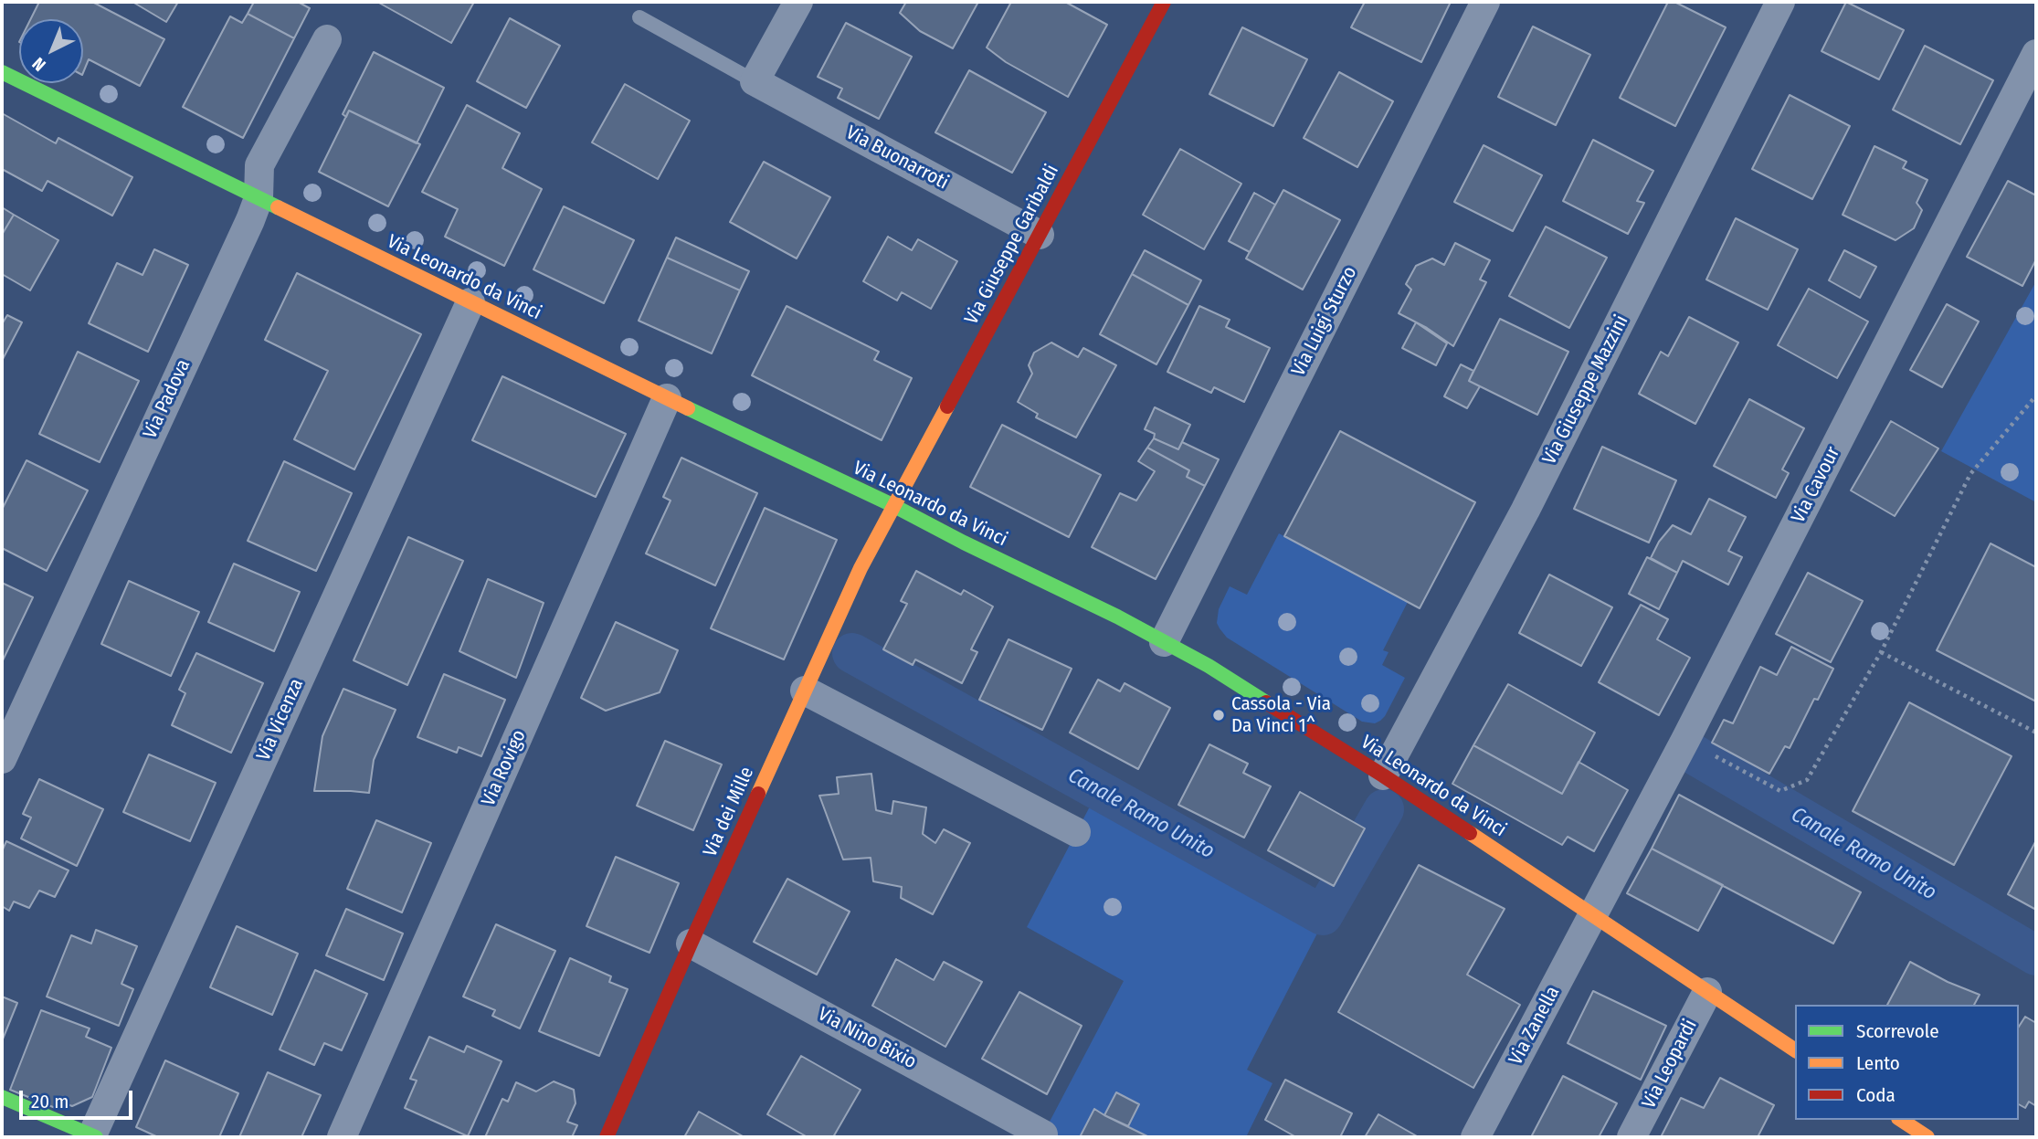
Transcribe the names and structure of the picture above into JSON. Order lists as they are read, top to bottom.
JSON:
{
  "streets": {
    "street": [
      "Via Buonarroti",
      "Via Giuseppe Garibaldi",
      "Via Leonardo da Vinci",
      "Via Luigi Sturzo",
      "Via Giuseppe Mazzini",
      "Via Padova",
      "Via Cavour",
      "Via Vicenza",
      "Via Rovigo",
      "Via dei Mille",
      "Via Zanella",
      "Via Nino Bixio",
      "Via Leopardi"
    ]
  },
  "crossings": [
    ["Via Buonarroti", "Via Giuseppe Garibaldi"],
    ["Via Giuseppe Garibaldi", "Via Leonardo da Vinci"],
    ["Via Giuseppe Garibaldi", "Via dei Mille"],
    ["Via Leonardo da Vinci", "Via Luigi Sturzo"],
    ["Via Leonardo da Vinci", "Via Giuseppe Mazzini"],
    ["Via Leonardo da Vinci", "Via Padova"],
    ["Via Leonardo da Vinci", "Via Cavour"],
    ["Via Leonardo da Vinci", "Via Vicenza"],
    ["Via Leonardo da Vinci", "Via Rovigo"],
    ["Via Leonardo da Vinci", "Via dei Mille"],
    ["Via Leonardo da Vinci", "Via Zanella"],
    ["Via Leonardo da Vinci", "Via Leopardi"],
    ["Via Cavour", "Via Zanella"],
    ["Via dei Mille", "Via Nino Bixio"]
  ],
  "water": ["Canale Ramo Unito"],
  "places": ["Cassola - Via Da Vinci 1^"],
  "legend": ["Scorrevole", "Lento", "Coda"],
  "scale_bar": "20 m",
  "north": "bottom left"
}
